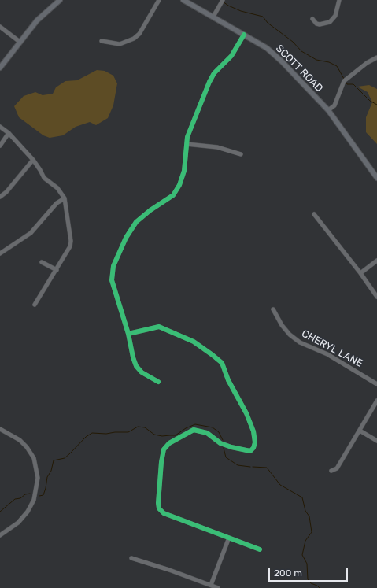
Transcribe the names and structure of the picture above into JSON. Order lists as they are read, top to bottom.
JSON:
{
  "streets": {
    "main road": ["SCOTT ROAD"],
    "street": ["CHERYL LANE"]
  },
  "scale_bar": "200 m"
}
